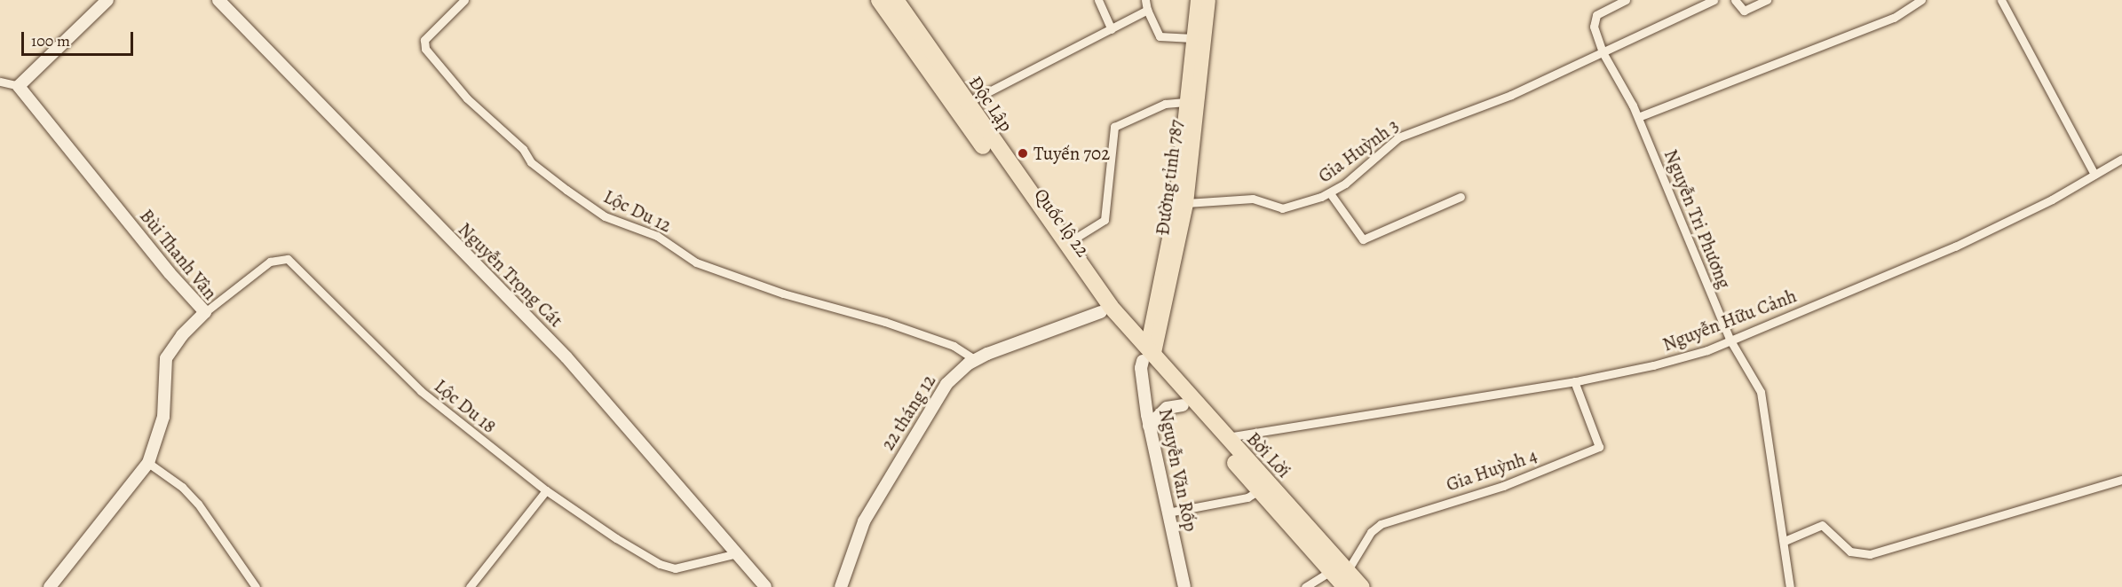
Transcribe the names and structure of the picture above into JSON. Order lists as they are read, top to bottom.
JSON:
{
  "streets": {
    "highway": ["Độc Lập", "Quốc lộ 22", "Bời Lời"],
    "main road": ["Đường tỉnh 787"],
    "street": [
      "Gia Huỳnh 3",
      "Lộc Du 12",
      "Nguyễn Tri Phương",
      "Bùi Thanh Vân",
      "Nguyễn Trọng Cát",
      "Nguyễn Hữu Cảnh",
      "Lộc Du 18",
      "22 tháng 12",
      "Nguyễn Văn Rốp",
      "Gia Huỳnh 4"
    ]
  },
  "crossings": [
    ["Độc Lập", "Quốc lộ 22"],
    ["Độc Lập", "22 tháng 12"],
    ["Gia Huỳnh 3", "Đường tỉnh 787"],
    ["Gia Huỳnh 3", "Nguyễn Tri Phương"],
    ["Đường tỉnh 787", "Quốc lộ 22"],
    ["Đường tỉnh 787", "Bời Lời"],
    ["Đường tỉnh 787", "Nguyễn Văn Rốp"],
    ["Lộc Du 12", "22 tháng 12"],
    ["Nguyễn Tri Phương", "Nguyễn Hữu Cảnh"],
    ["Quốc lộ 22", "22 tháng 12"],
    ["Quốc lộ 22", "Bời Lời"],
    ["Quốc lộ 22", "Nguyễn Văn Rốp"],
    ["Bùi Thanh Vân", "Lộc Du 18"],
    ["Nguyễn Trọng Cát", "Lộc Du 18"],
    ["Nguyễn Hữu Cảnh", "Bời Lời"],
    ["Nguyễn Hữu Cảnh", "Gia Huỳnh 4"],
    ["Bời Lời", "Nguyễn Văn Rốp"],
    ["Bời Lời", "Gia Huỳnh 4"]
  ],
  "places": ["Tuyến 702"],
  "scale_bar": "100 m"
}
